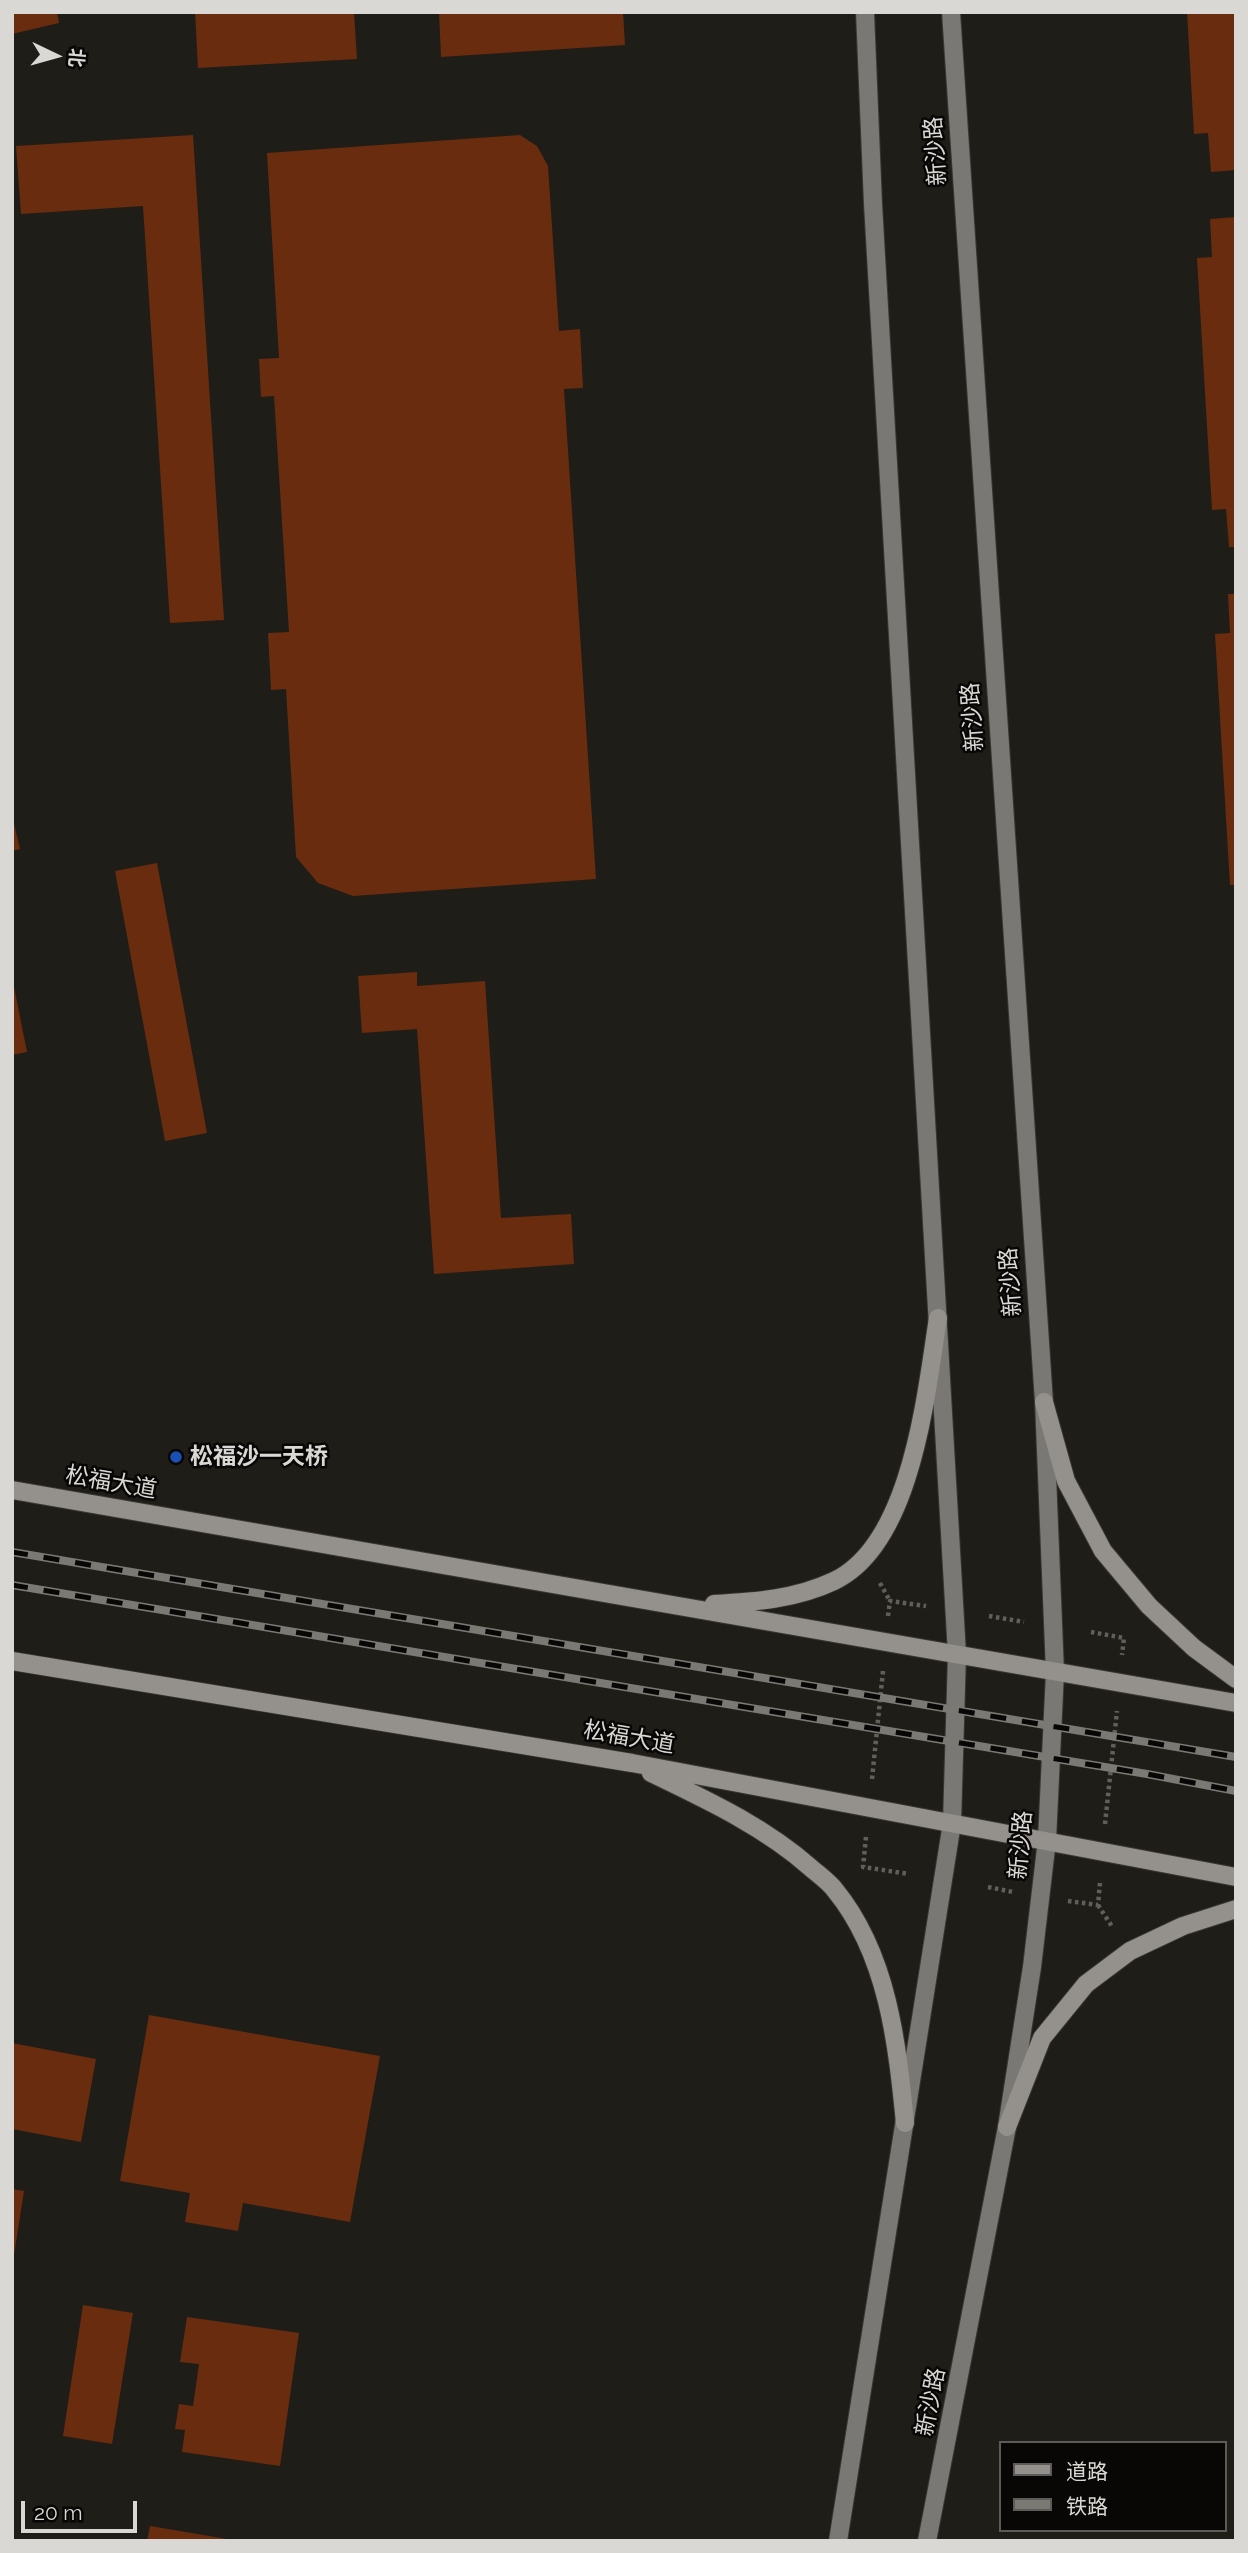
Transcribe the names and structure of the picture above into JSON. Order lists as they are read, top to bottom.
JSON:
{
  "streets": {
    "main road": ["新沙路", "松福大道"]
  },
  "crossings": [
    ["新沙路", "松福大道"]
  ],
  "places": ["松福沙一天桥"],
  "legend": ["道路", "铁路"],
  "scale_bar": "20 m",
  "north": "right"
}
